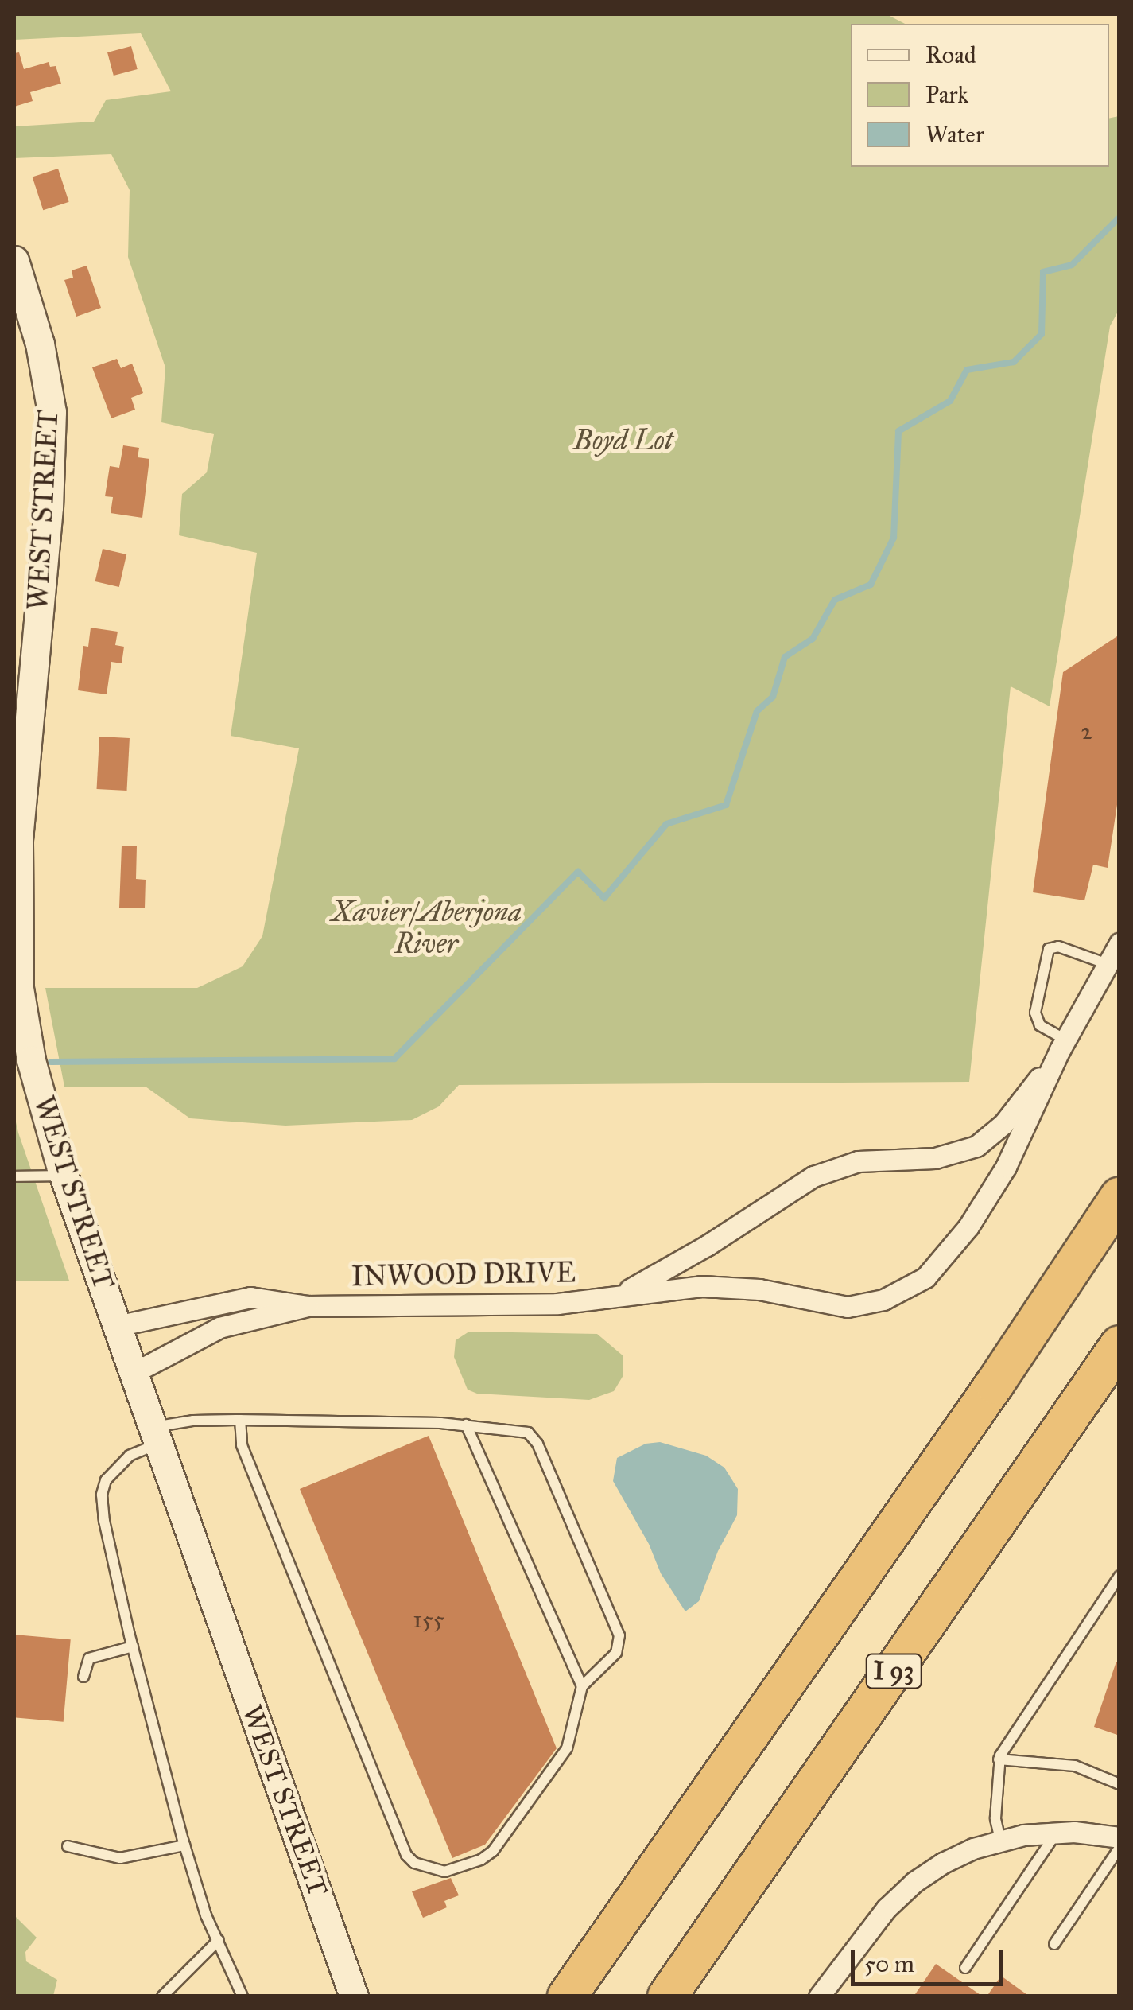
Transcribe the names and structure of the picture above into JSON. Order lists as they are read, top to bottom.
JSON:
{
  "streets": {
    "highway": ["I 93"],
    "main road": ["WEST STREET"],
    "street": ["INWOOD DRIVE"]
  },
  "crossings": [
    ["WEST STREET", "INWOOD DRIVE"]
  ],
  "parks": ["Boyd Lot", "Xavier/Aberjona River"],
  "house_numbers": ["2", "155"],
  "legend": ["Road", "Park", "Water"],
  "scale_bar": "50 m"
}
